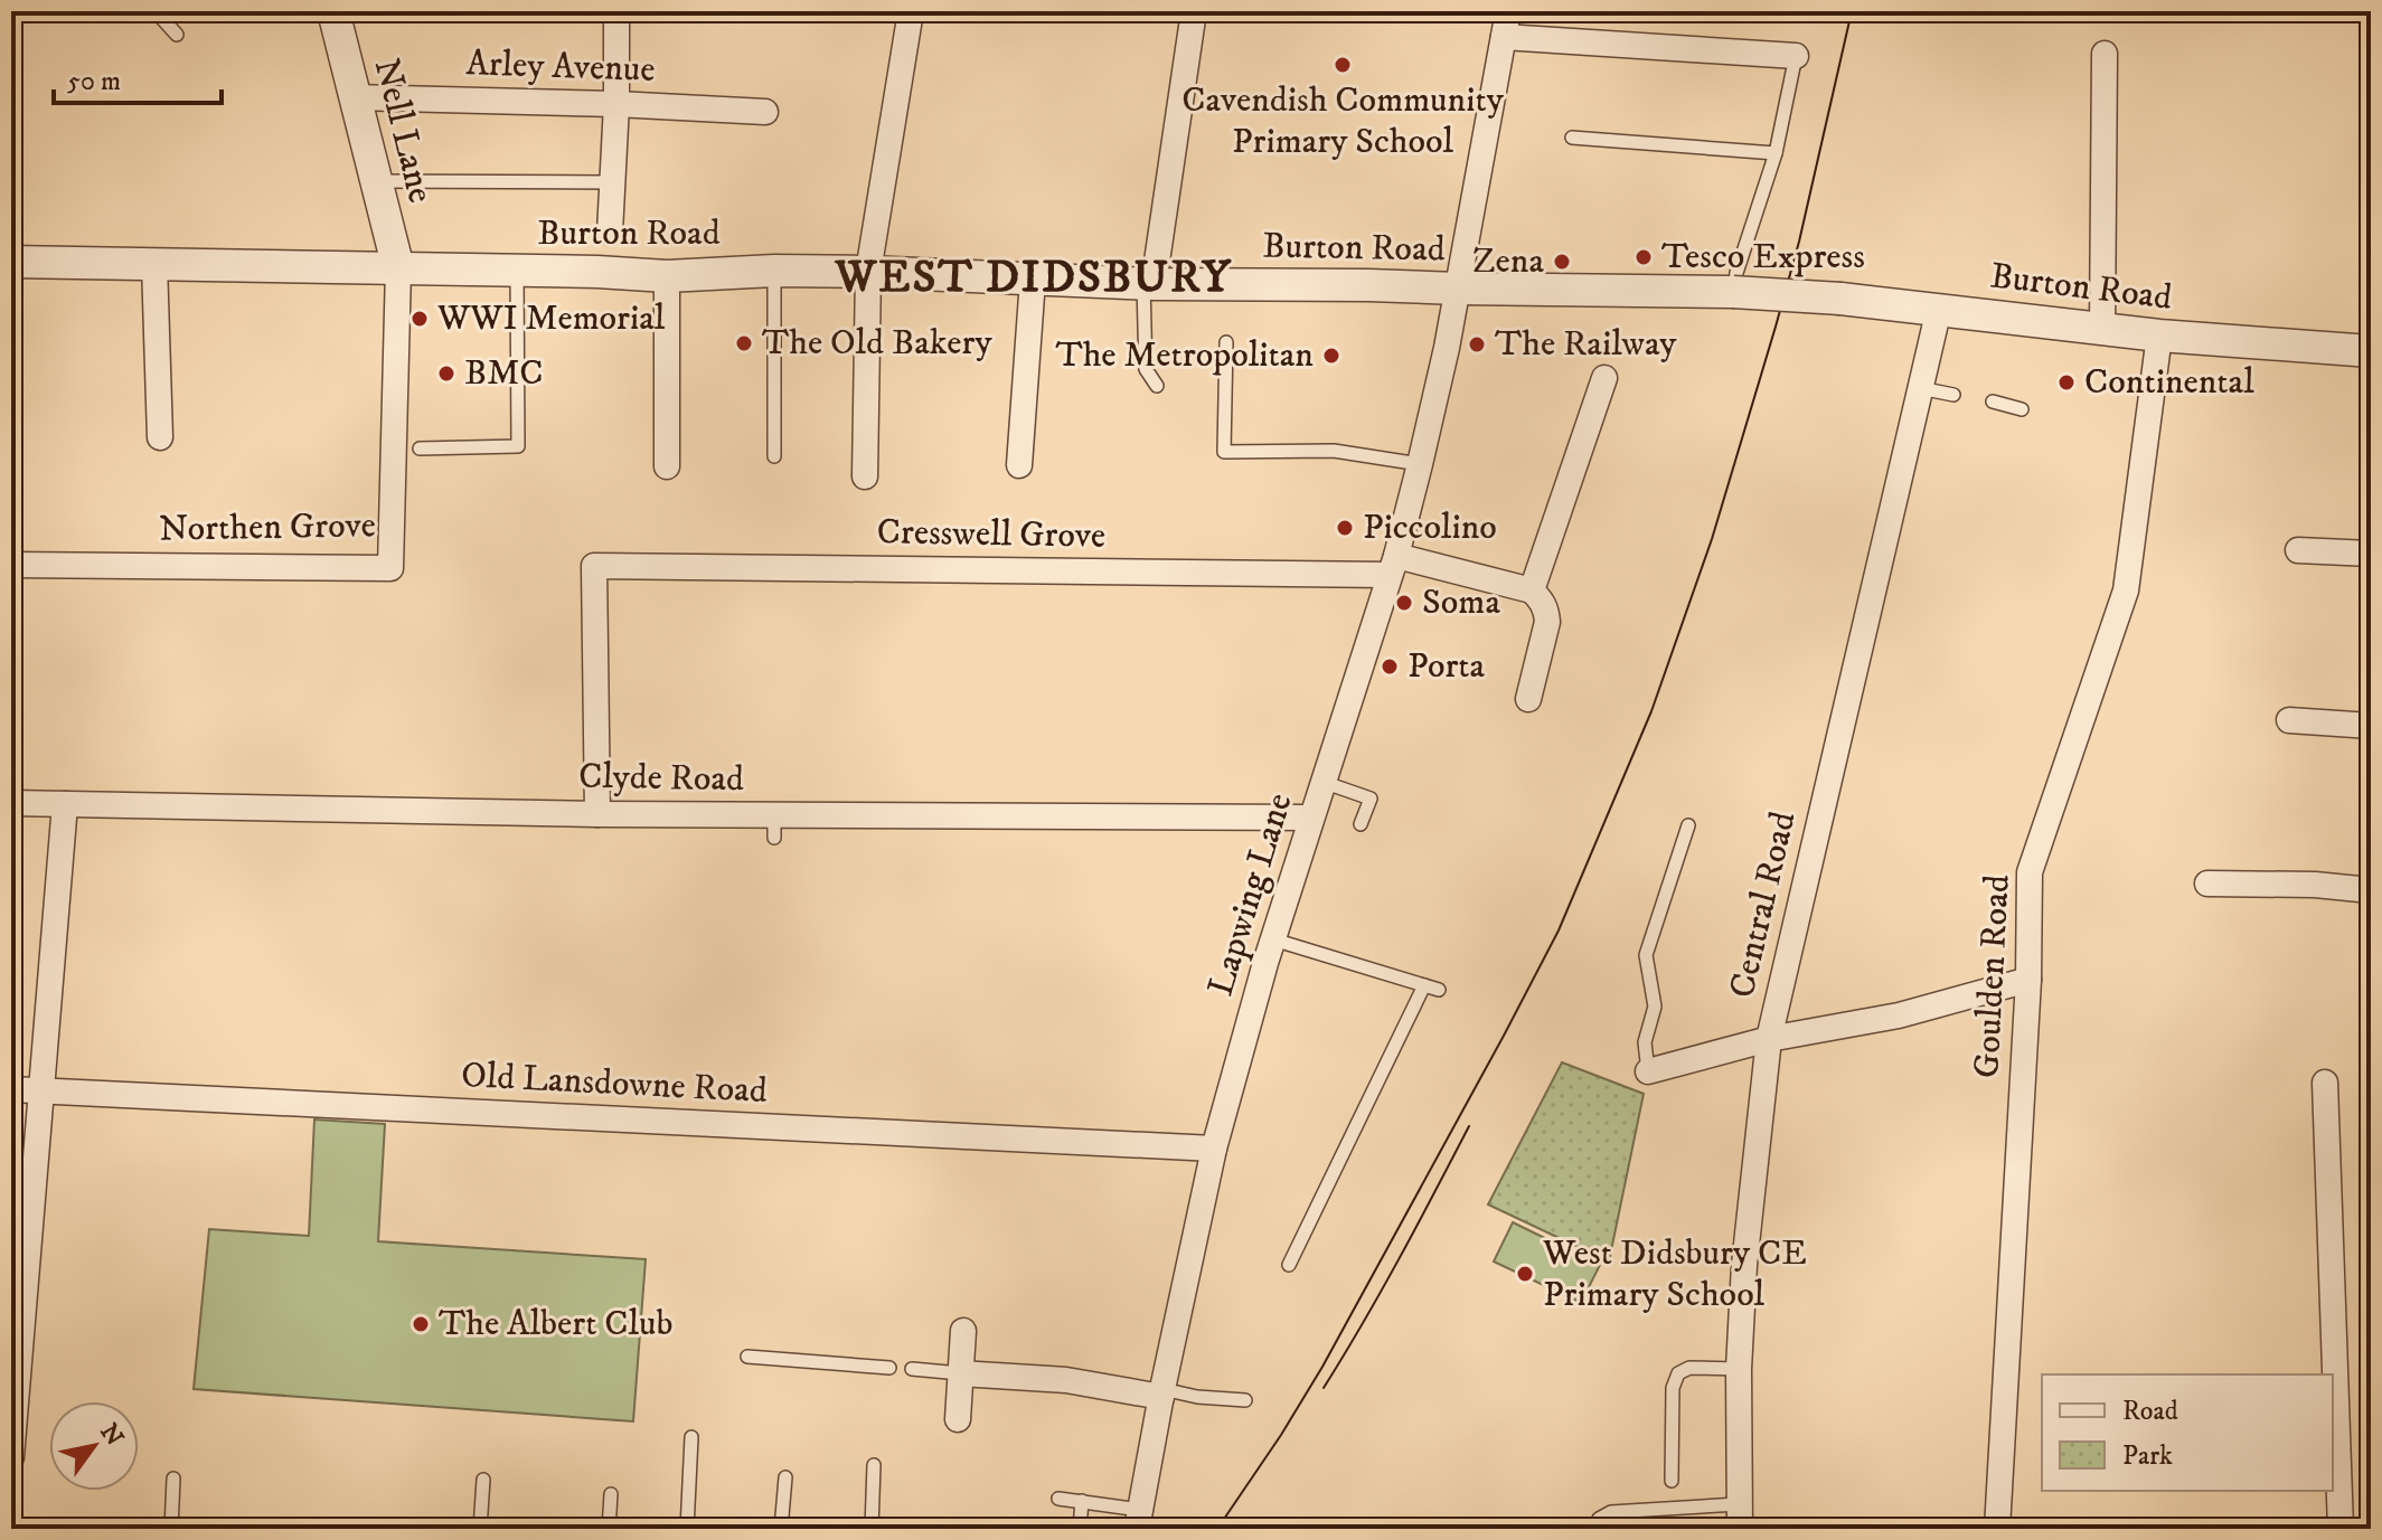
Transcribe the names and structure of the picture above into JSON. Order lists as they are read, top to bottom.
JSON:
{
  "streets": {
    "street": [
      "Arley Avenue",
      "Nell Lane",
      "Burton Road",
      "Northen Grove",
      "Cresswell Grove",
      "Clyde Road",
      "Lapwing Lane",
      "Central Road",
      "Goulden Road",
      "Old Lansdowne Road"
    ]
  },
  "crossings": [
    ["Arley Avenue", "Nell Lane"],
    ["Nell Lane", "Burton Road"],
    ["Nell Lane", "Northen Grove"],
    ["Burton Road", "Northen Grove"],
    ["Burton Road", "Lapwing Lane"],
    ["Burton Road", "Central Road"],
    ["Burton Road", "Goulden Road"],
    ["Cresswell Grove", "Clyde Road"],
    ["Cresswell Grove", "Lapwing Lane"],
    ["Clyde Road", "Lapwing Lane"],
    ["Lapwing Lane", "Old Lansdowne Road"]
  ],
  "districts": ["WEST DIDSBURY"],
  "places": [
    "Cavendish Community Primary School",
    "Tesco Express",
    "Zena",
    "WWI Memorial",
    "The Old Bakery",
    "The Railway",
    "The Metropolitan",
    "BMC",
    "Continental",
    "Piccolino",
    "Soma",
    "Porta",
    "West Didsbury CE Primary School",
    "The Albert Club"
  ],
  "legend": ["Road", "Park"],
  "scale_bar": "50 m",
  "north": "top right"
}
